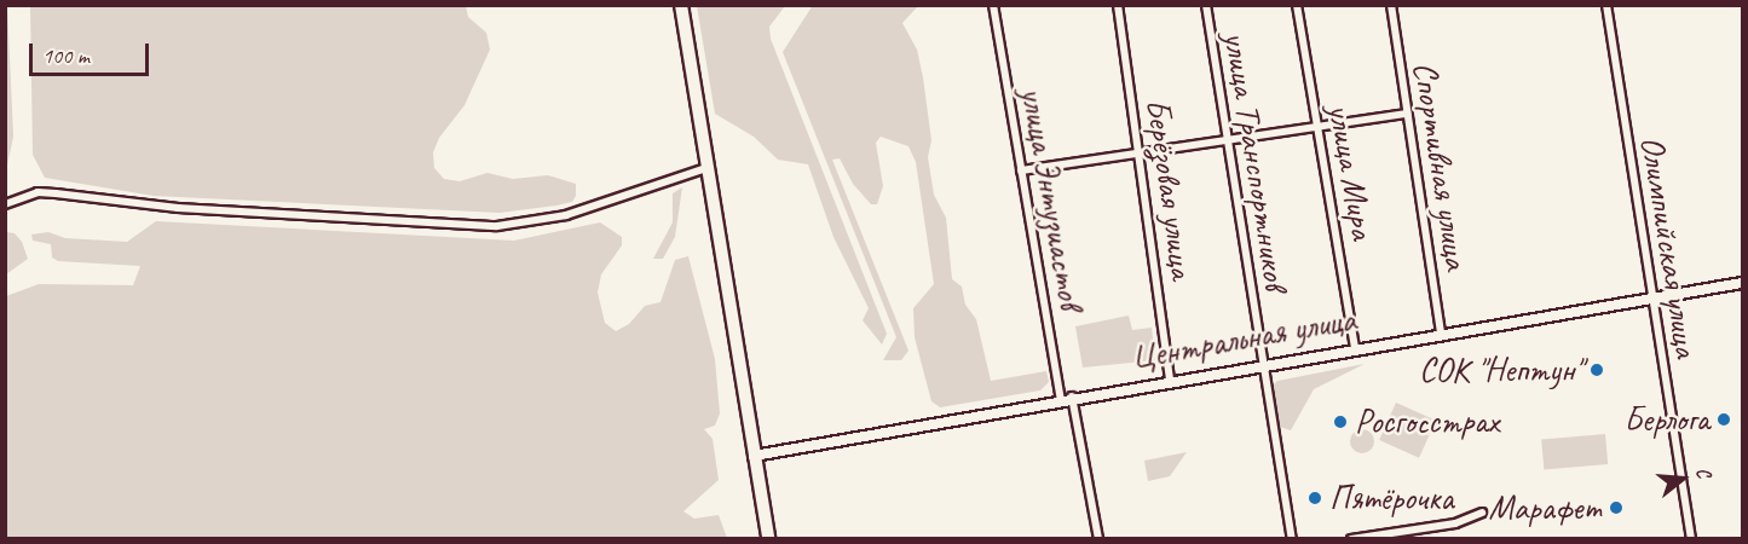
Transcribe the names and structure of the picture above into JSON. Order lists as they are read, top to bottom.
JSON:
{
  "streets": {
    "street": [
      "улица Транспортников",
      "Спортивная улица",
      "улица Мира",
      "Берёзовая улица",
      "улица Энтузиастов",
      "Олимпийская улица",
      "Центральная улица"
    ]
  },
  "crossings": [
    ["улица Транспортников", "Центральная улица"],
    ["Спортивная улица", "Центральная улица"],
    ["улица Мира", "Центральная улица"],
    ["Берёзовая улица", "Центральная улица"],
    ["улица Энтузиастов", "Центральная улица"],
    ["Олимпийская улица", "Центральная улица"]
  ],
  "places": [
    "СОК \"Нептун\"",
    "Берлога",
    "Росгосстрах",
    "Пятёрочка",
    "Марафет"
  ],
  "scale_bar": "100 m",
  "north": "right"
}
